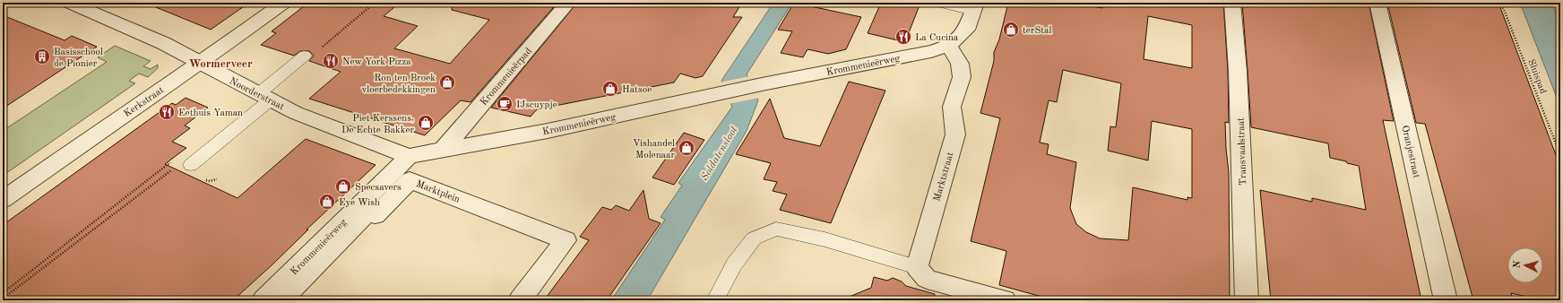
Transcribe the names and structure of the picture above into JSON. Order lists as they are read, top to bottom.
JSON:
{
  "streets": {
    "street": [
      "Krommenieërweg",
      "Krommenieërpad",
      "Noorderstraat",
      "Kerkstraat",
      "Transvaalstraat",
      "Oranjestraat",
      "Marktstraat",
      "Marktplein"
    ],
    "path": ["Sluispad"]
  },
  "crossings": [
    ["Krommenieërweg", "Krommenieërpad"],
    ["Krommenieërweg", "Noorderstraat"],
    ["Krommenieërweg", "Marktstraat"],
    ["Noorderstraat", "Kerkstraat"]
  ],
  "districts": ["Wormerveer"],
  "water": ["Soldatensloot"],
  "places": {
    "shop": [
      "terStal",
      "Ron ten Broek vloerbedekkingen",
      "Hatsoe",
      "Piet Kerssens, De Echte Bakker",
      "Vishandel Molenaar",
      "Specsavers",
      "Eye Wish"
    ],
    "restaurant": ["La Cucina", "New York Pizza", "Eethuis Yaman"],
    "building": ["Basisschool de Pionier"],
    "cafe": ["IJscuypje"]
  },
  "north": "left"
}
